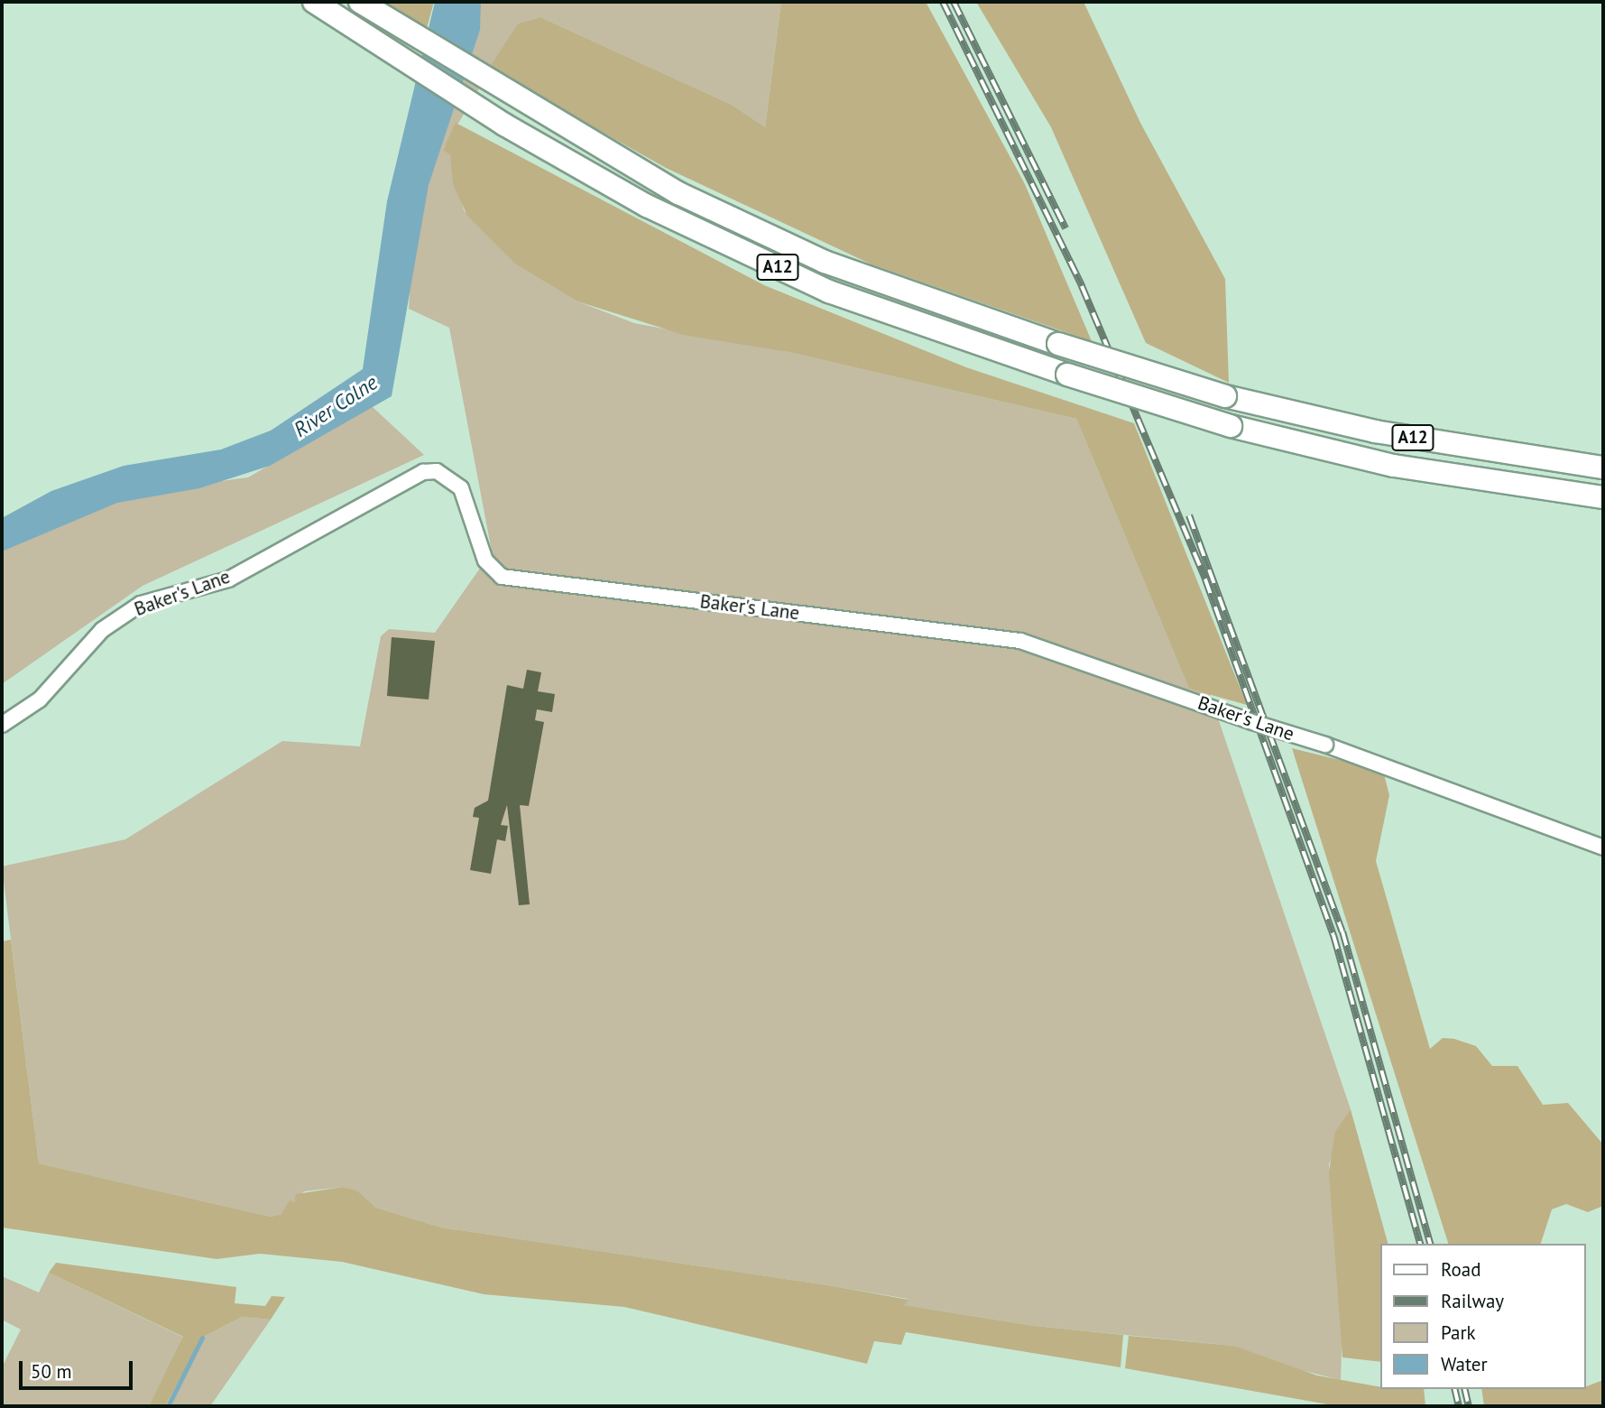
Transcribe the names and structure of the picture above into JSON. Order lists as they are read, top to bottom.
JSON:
{
  "streets": {
    "highway": ["A12"],
    "street": ["Baker's Lane"]
  },
  "water": ["River Colne"],
  "legend": [
    "Road",
    "Railway",
    "Park",
    "Water"
  ],
  "scale_bar": "50 m"
}
